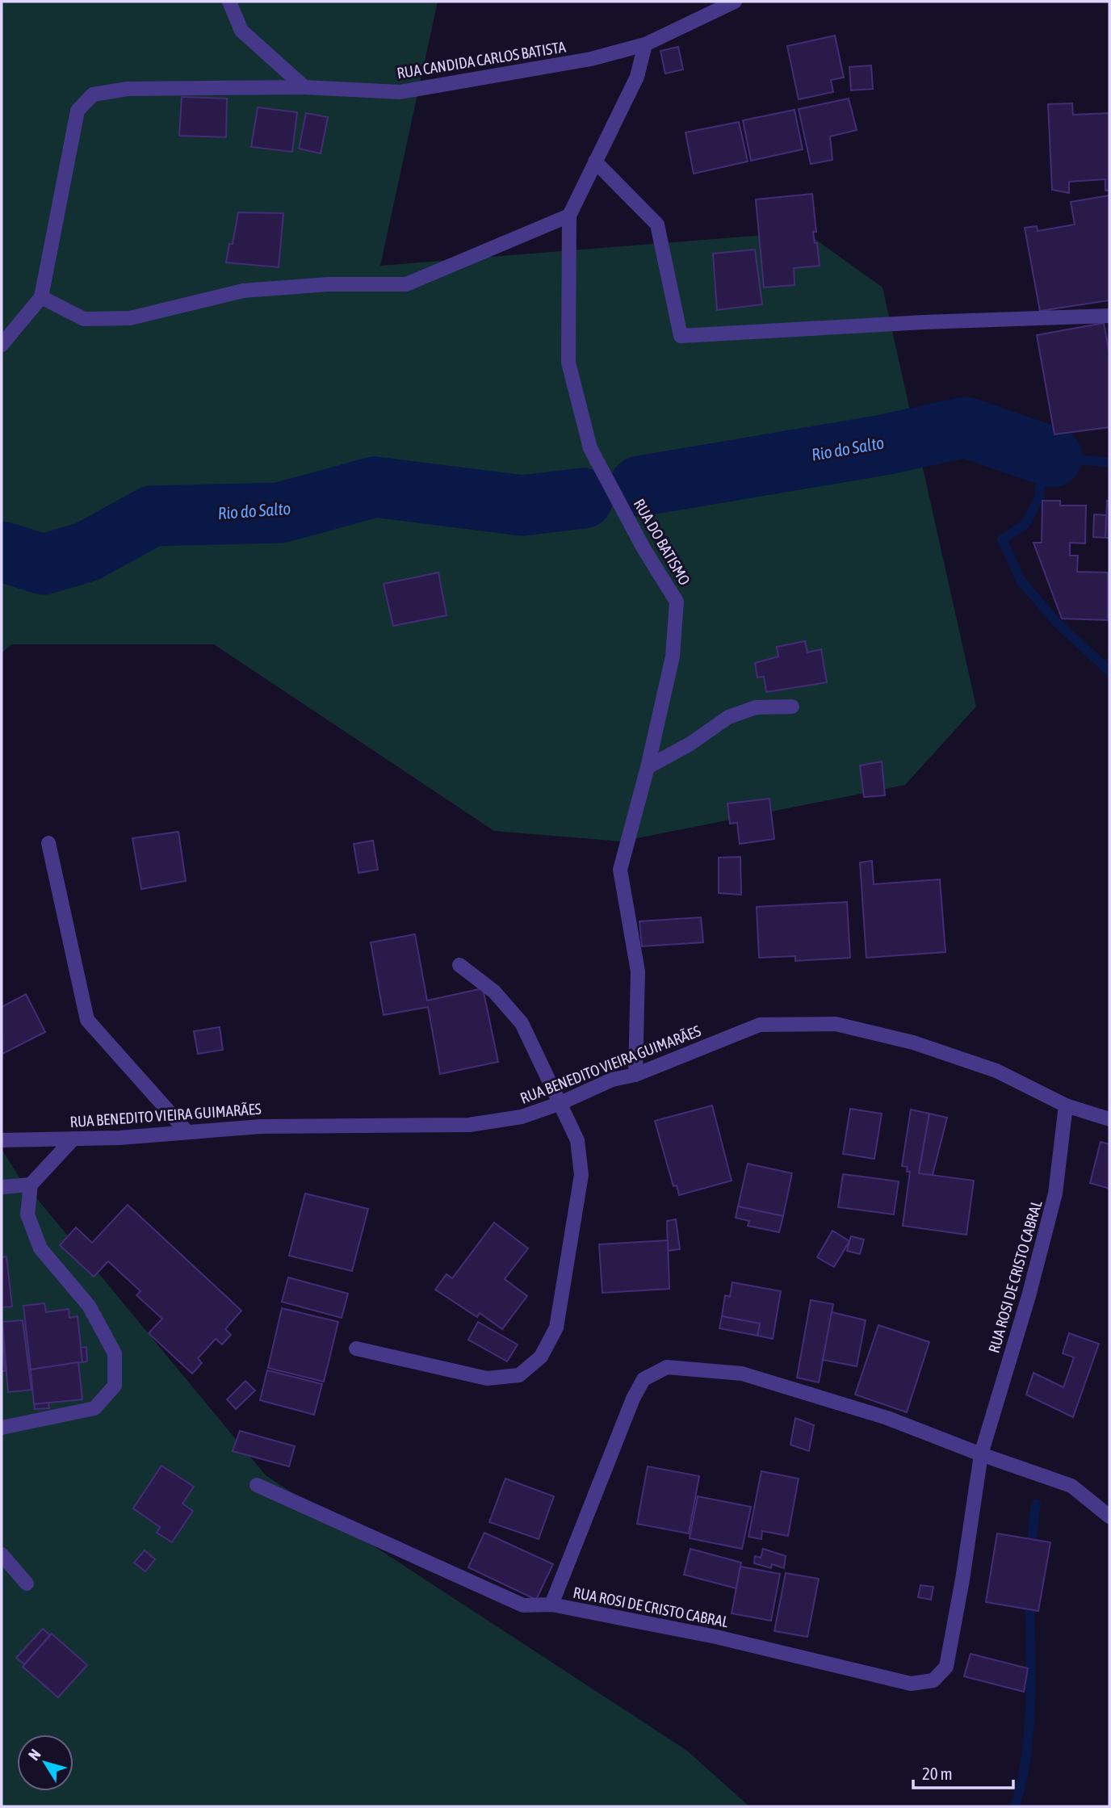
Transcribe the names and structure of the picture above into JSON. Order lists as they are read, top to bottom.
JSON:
{
  "streets": {
    "street": [
      "RUA CANDIDA CARLOS BATISTA",
      "RUA DO BATISMO",
      "RUA BENEDITO VIEIRA GUIMARÃES",
      "RUA ROSI DE CRISTO CABRAL"
    ]
  },
  "crossings": [
    ["RUA CANDIDA CARLOS BATISTA", "RUA DO BATISMO"],
    ["RUA DO BATISMO", "RUA BENEDITO VIEIRA GUIMARÃES"],
    ["RUA BENEDITO VIEIRA GUIMARÃES", "RUA ROSI DE CRISTO CABRAL"]
  ],
  "water": ["Rio do Salto"],
  "scale_bar": "20 m",
  "north": "top left"
}
